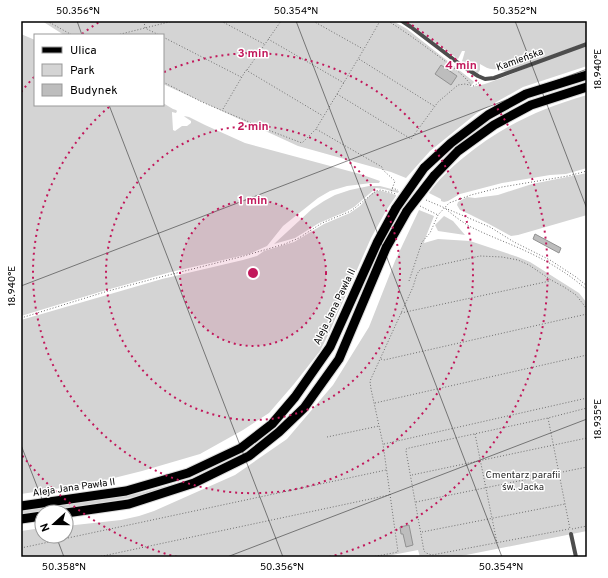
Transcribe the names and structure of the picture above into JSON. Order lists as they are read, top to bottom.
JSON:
{
  "streets": {
    "main road": ["Aleja Jana Pawła II"],
    "street": ["Kamieńska"]
  },
  "parks": ["Cmentarz parafii św. Jacka"],
  "legend": ["Ulica", "Park", "Budynek"],
  "north": "left",
  "coordinates": [
    "50.356°N",
    "50.354°N",
    "50.352°N",
    "18.940°E",
    "18.935°E",
    "50.358°N"
  ],
  "rings": [
    "3 min",
    "4 min",
    "2 min",
    "1 min"
  ]
}
